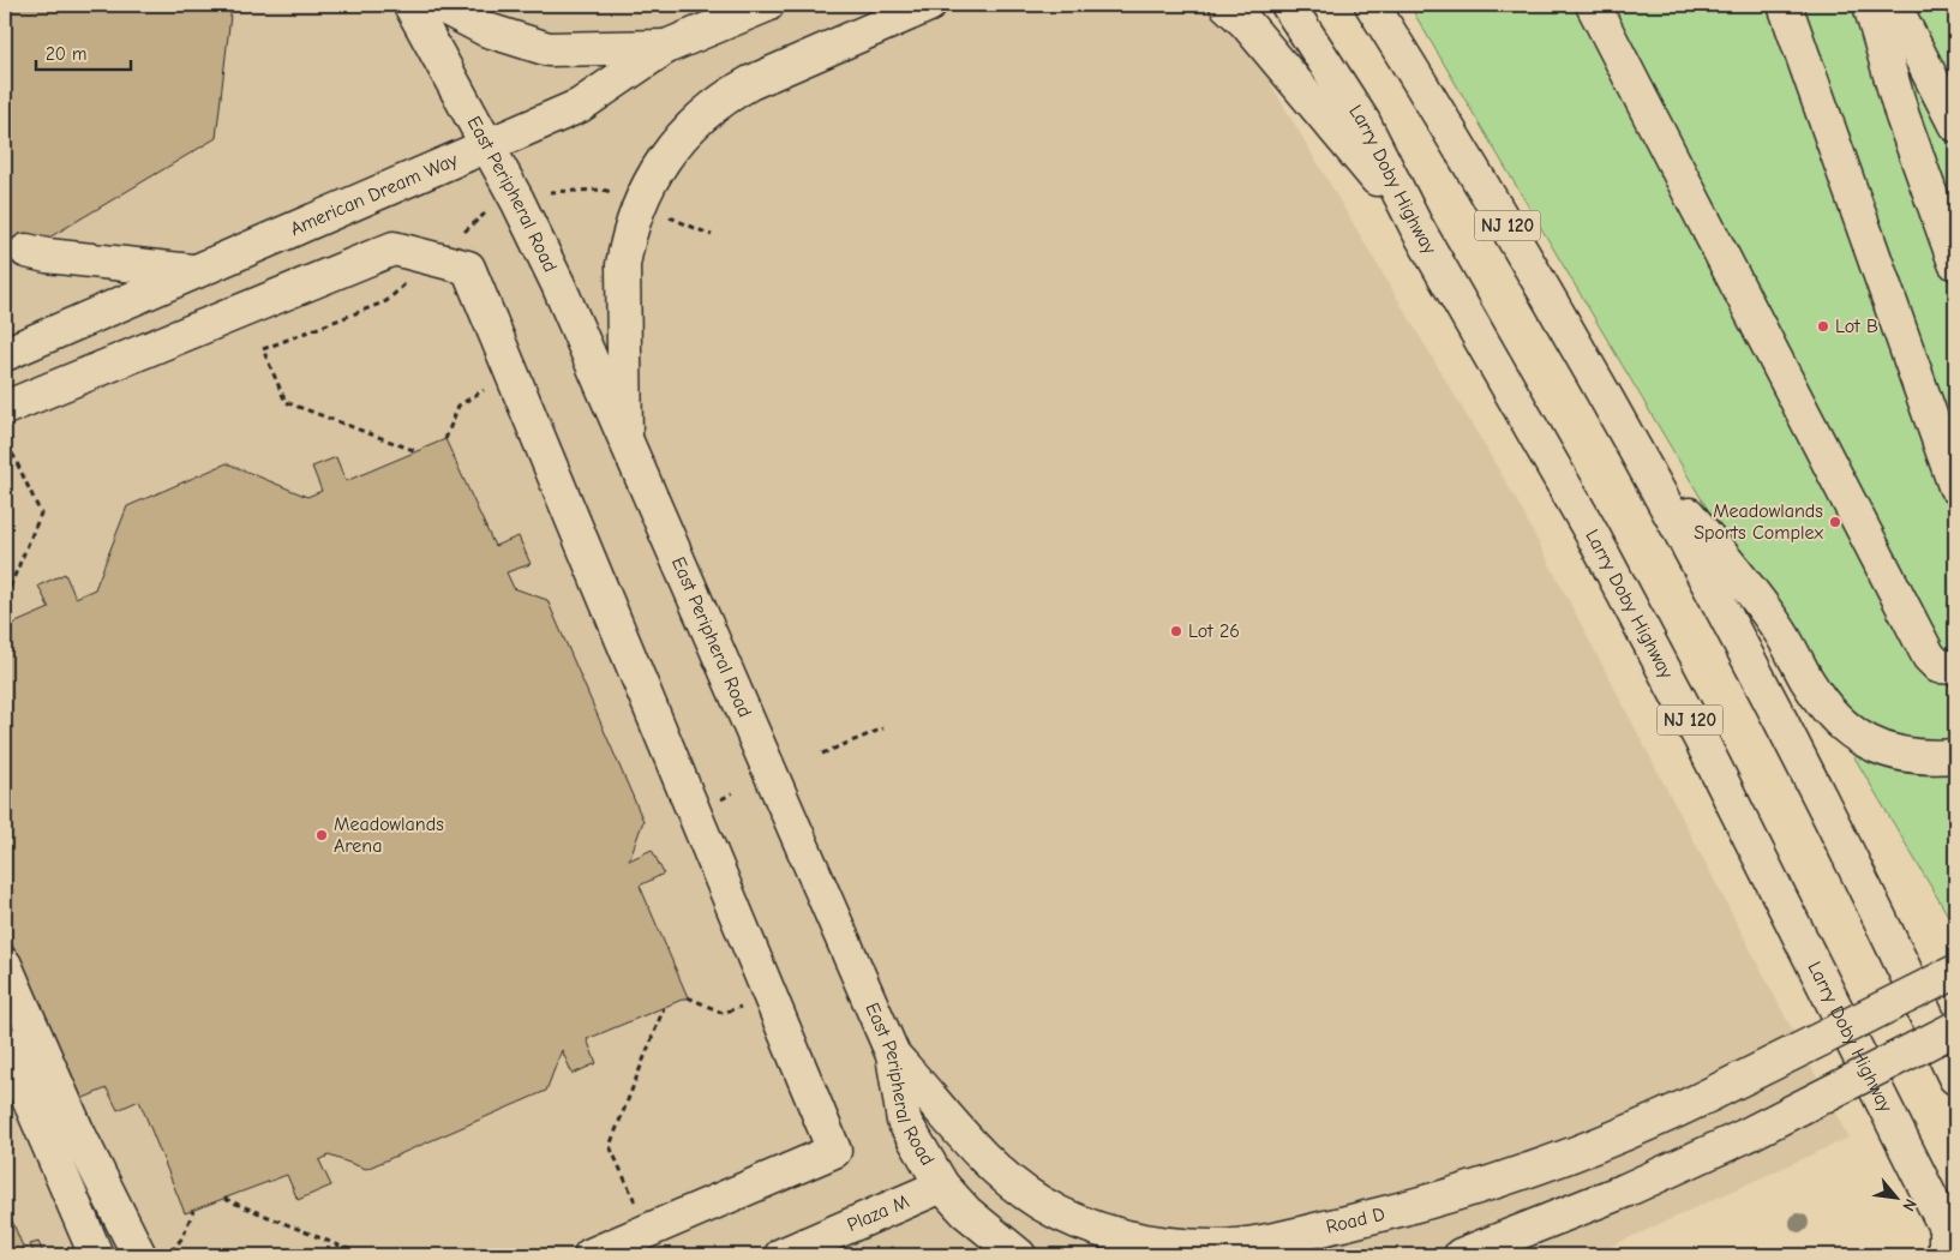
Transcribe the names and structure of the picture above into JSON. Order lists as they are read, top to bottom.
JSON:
{
  "streets": {
    "main road": [
      "Larry Doby Highway",
      "American Dream Way",
      "East Peripheral Road",
      "NJ 120",
      "Plaza M",
      "Road D"
    ]
  },
  "crossings": [
    ["American Dream Way", "East Peripheral Road"],
    ["East Peripheral Road", "Plaza M"],
    ["East Peripheral Road", "Road D"]
  ],
  "places": [
    "Lot B",
    "Meadowlands Sports Complex",
    "Lot 26",
    "Meadowlands Arena"
  ],
  "scale_bar": "20 m",
  "north": "bottom right"
}
